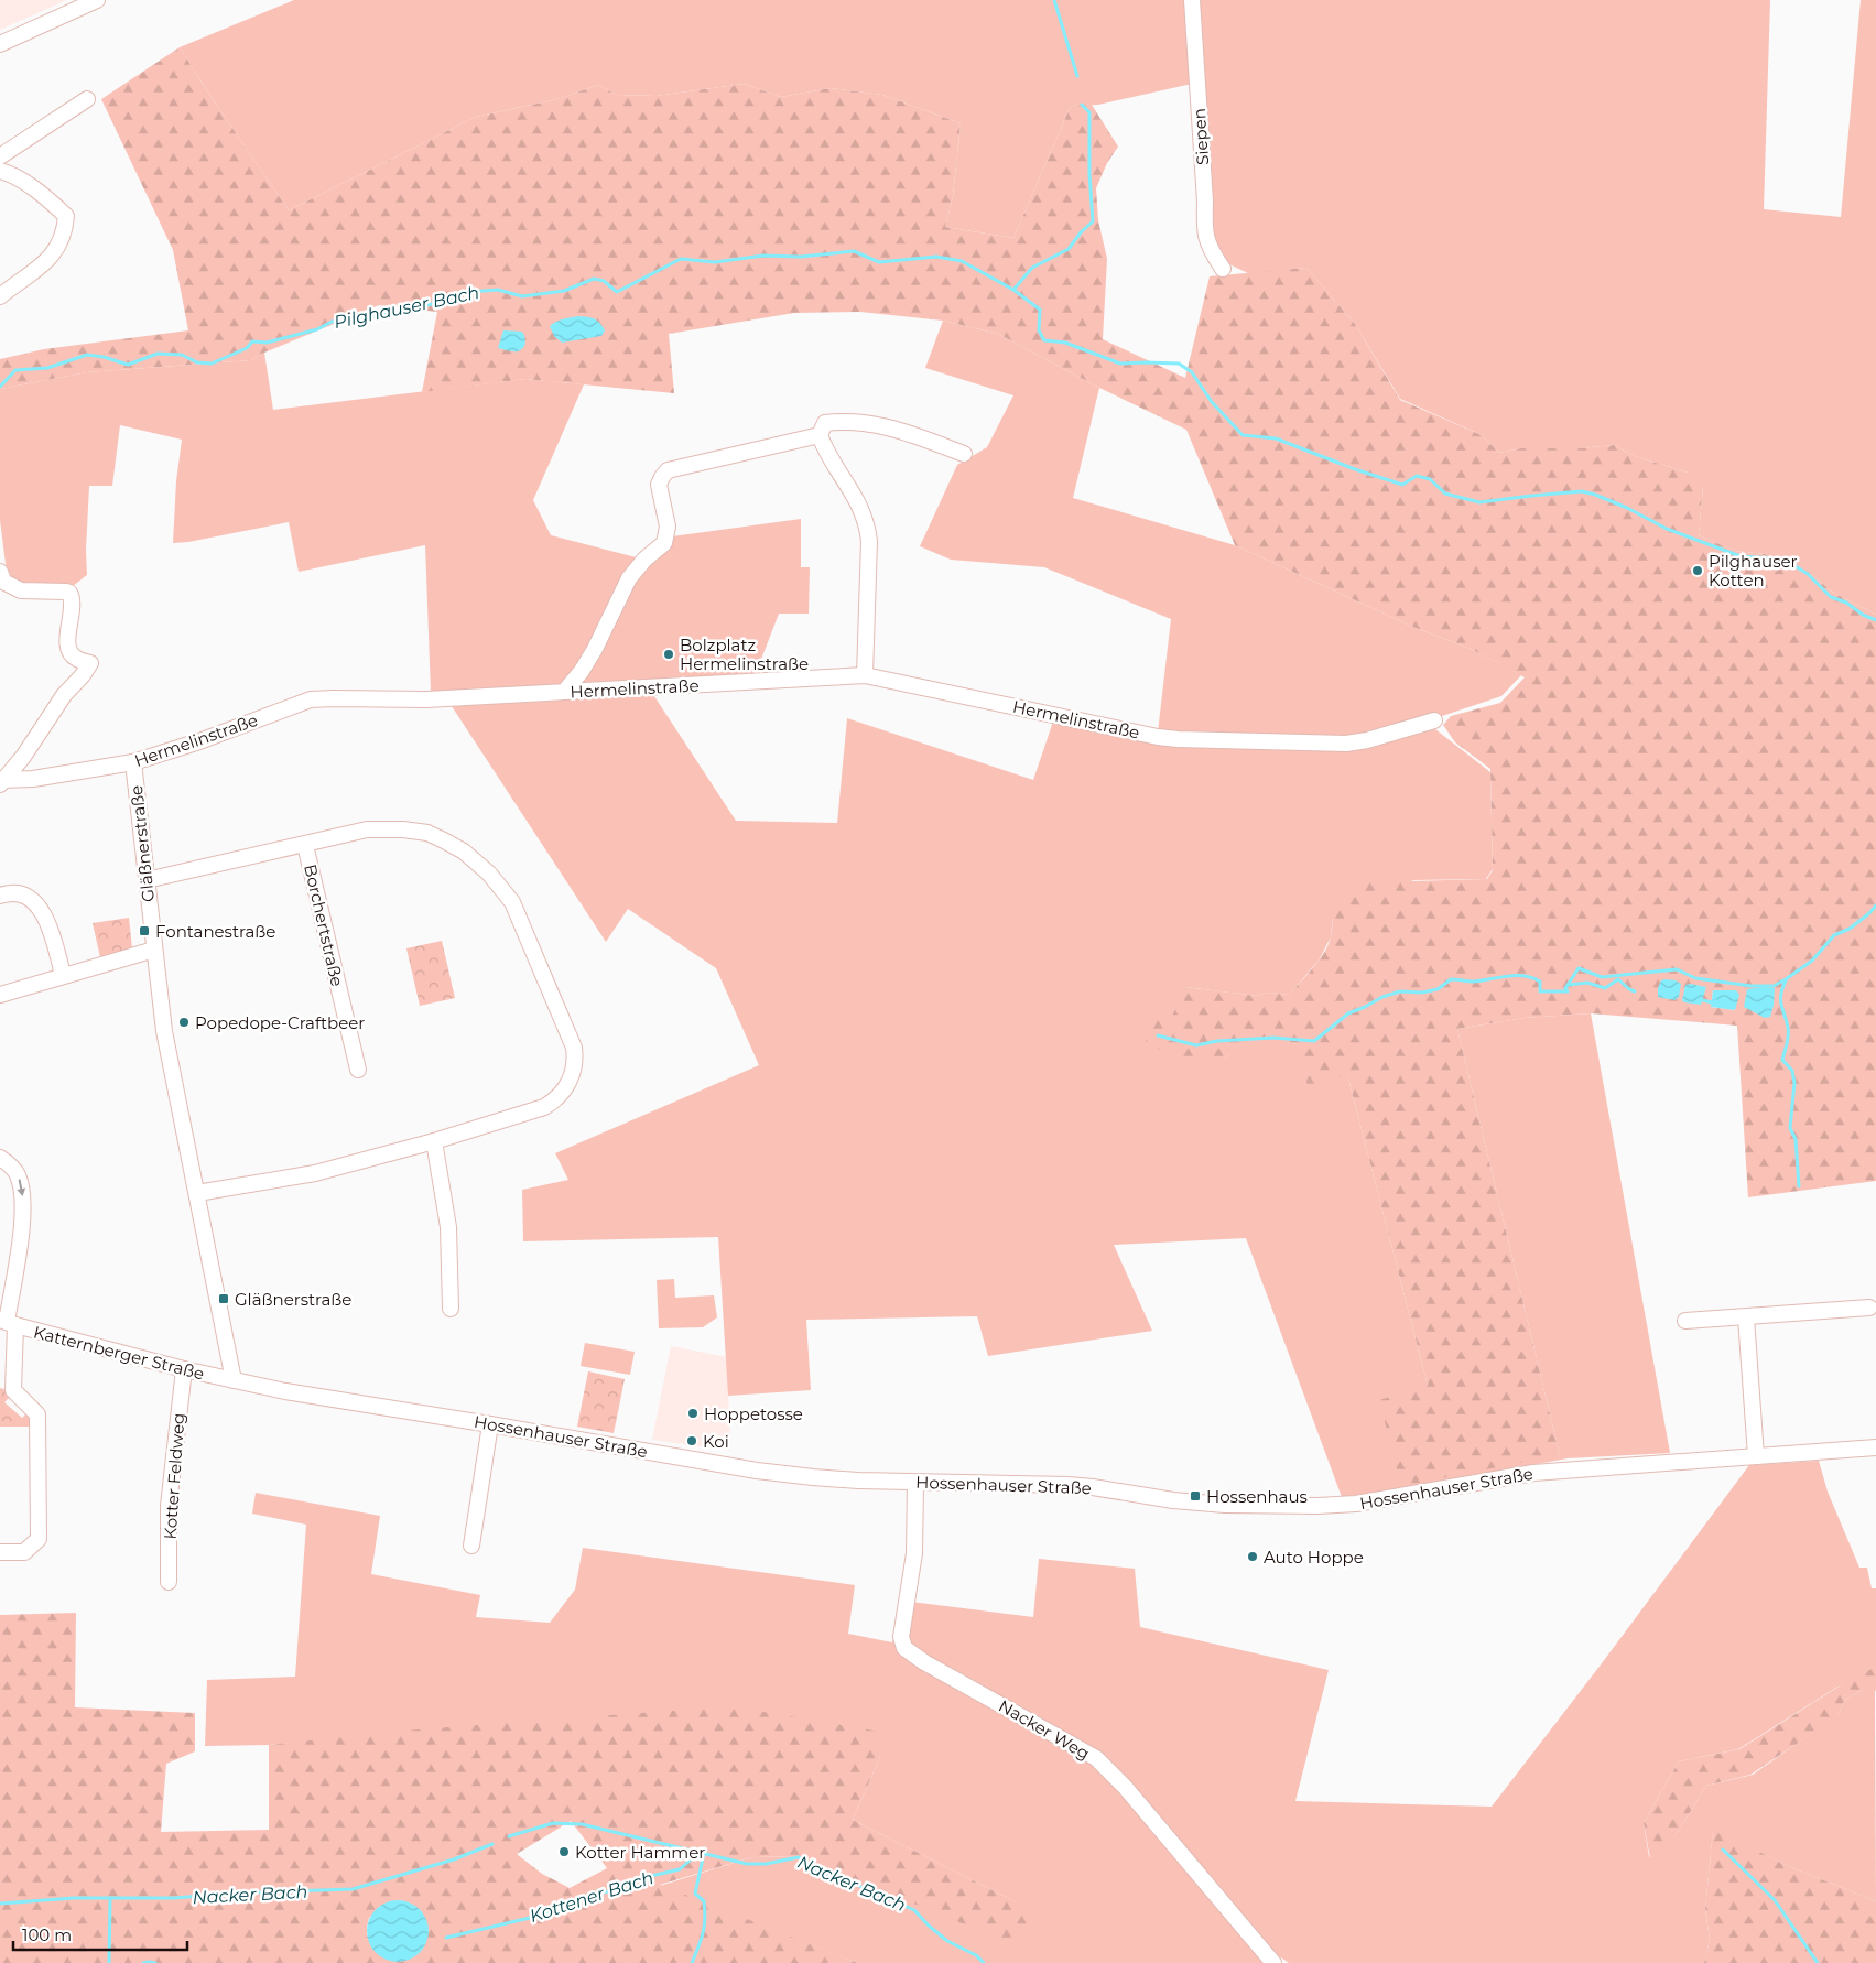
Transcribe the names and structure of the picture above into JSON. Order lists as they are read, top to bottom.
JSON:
{
  "streets": {
    "street": [
      "Siepen",
      "Hermelinstraße",
      "Gläßnerstraße",
      "Borchertstraße",
      "Katternberger Straße",
      "Hossenhauser Straße",
      "Kotter Feldweg",
      "Nacker Weg"
    ]
  },
  "crossings": [
    ["Hermelinstraße", "Gläßnerstraße"],
    ["Gläßnerstraße", "Katternberger Straße"],
    ["Gläßnerstraße", "Hossenhauser Straße"],
    ["Katternberger Straße", "Hossenhauser Straße"],
    ["Katternberger Straße", "Kotter Feldweg"],
    ["Hossenhauser Straße", "Nacker Weg"]
  ],
  "water": ["Pilghauser Bach", "Nacker Bach", "Kottener Bach"],
  "places": {
    "other": [
      "Pilghauser Kotten",
      "Bolzplatz Hermelinstraße",
      "Popedope-Craftbeer",
      "Hoppetosse",
      "Koi",
      "Auto Hoppe",
      "Kotter Hammer"
    ],
    "transit": ["Fontanestraße", "Gläßnerstraße", "Hossenhaus"]
  },
  "scale_bar": "100 m"
}
